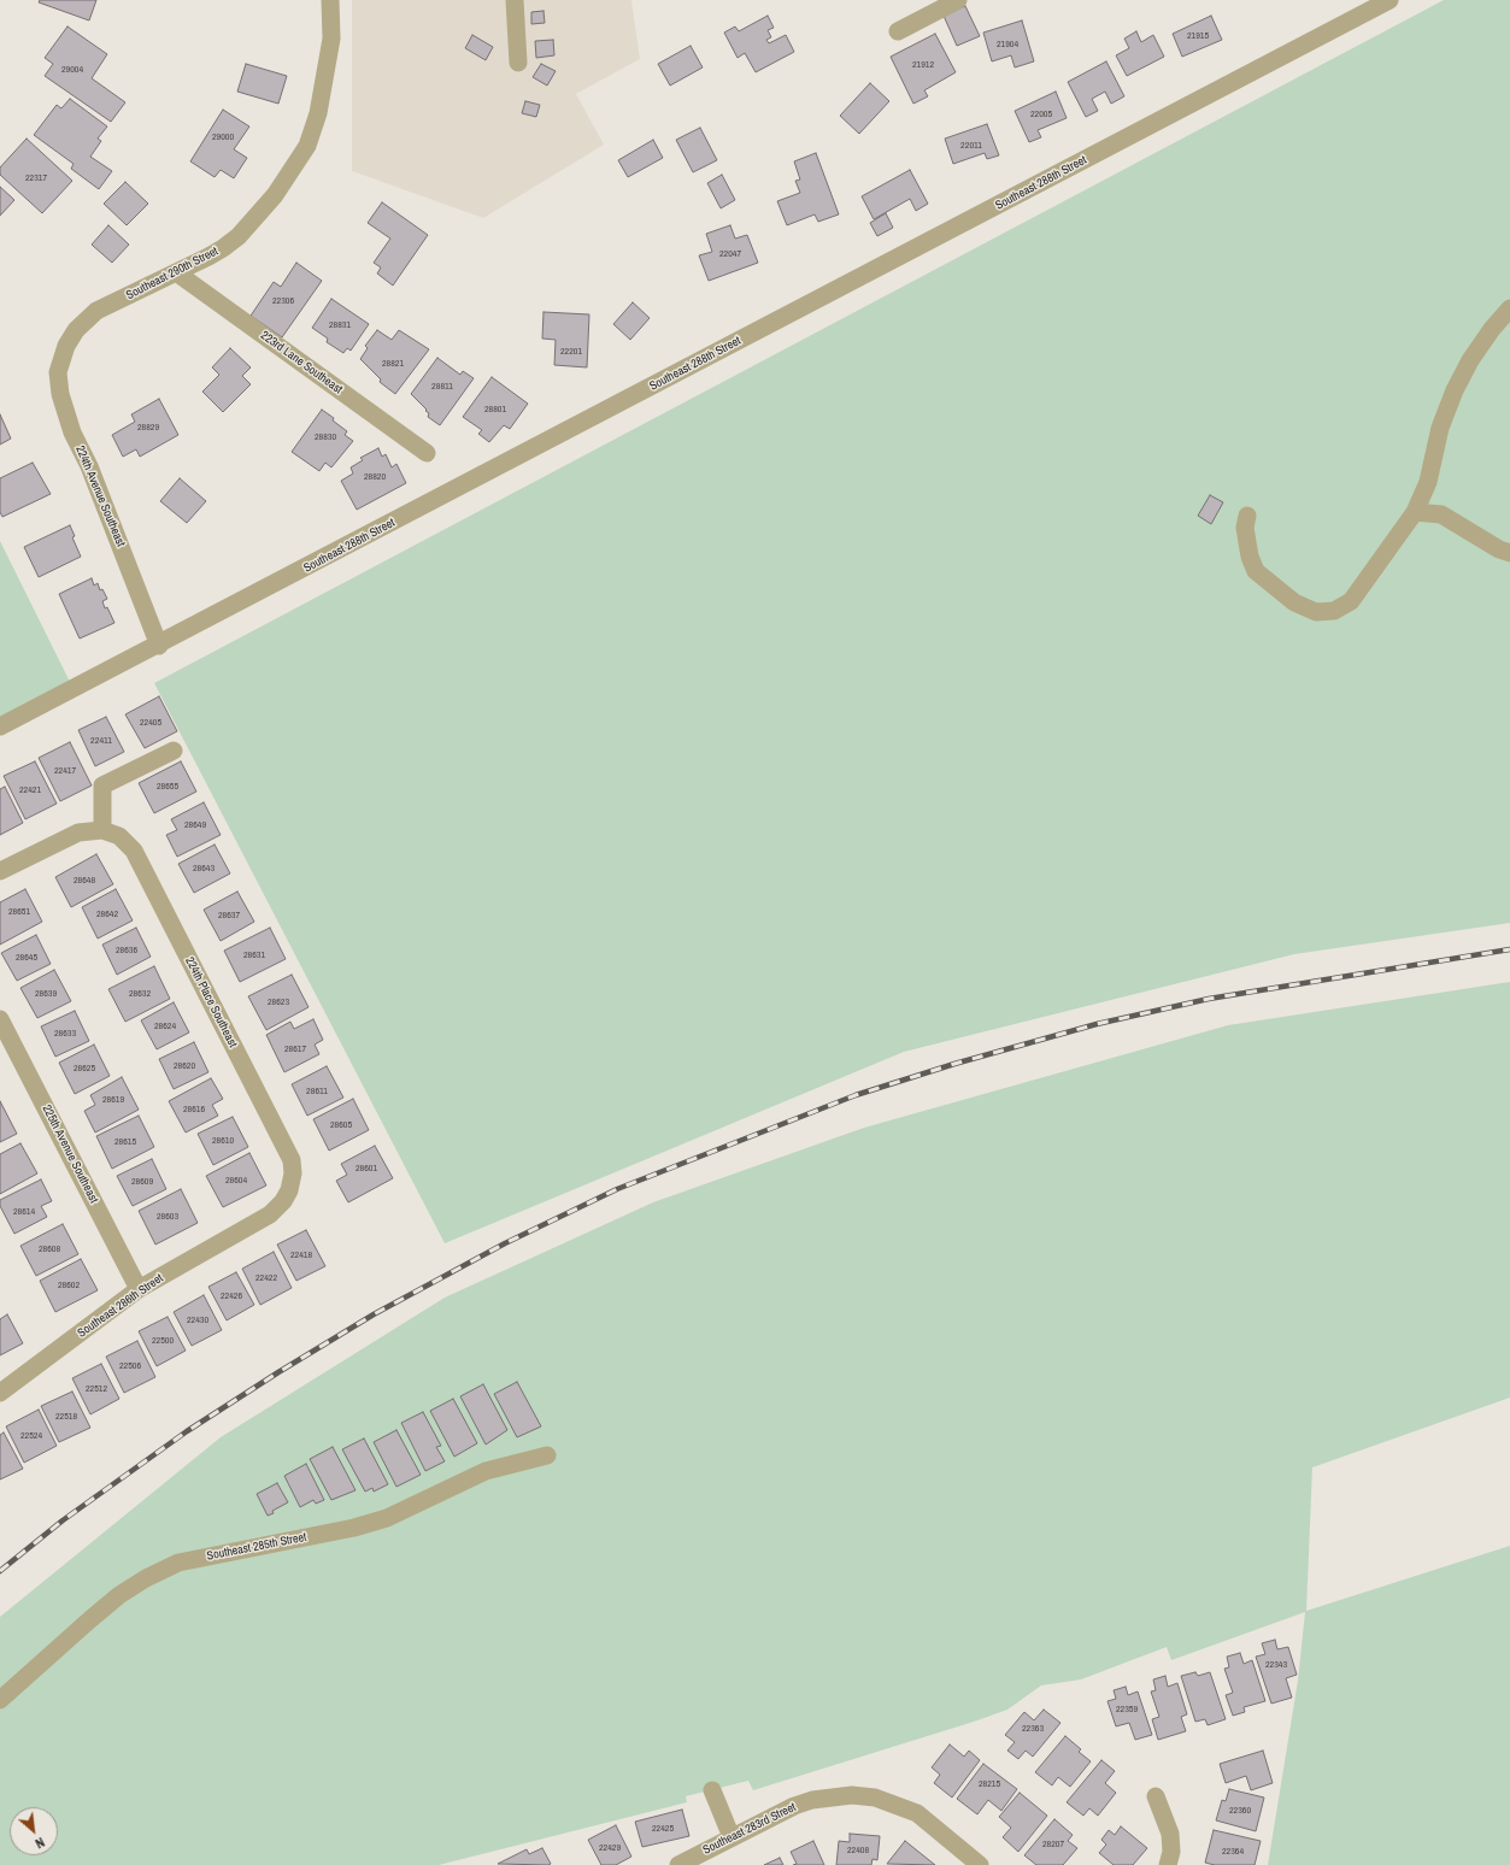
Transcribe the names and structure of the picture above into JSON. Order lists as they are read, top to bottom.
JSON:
{
  "streets": {
    "street": [
      "Southeast 288th Street",
      "Southeast 290th Street",
      "223rd Lane Southeast",
      "224th Avenue Southeast",
      "224th Place Southeast",
      "225th Avenue Southeast",
      "Southeast 286th Street",
      "Southeast 285th Street",
      "Southeast 283rd Street"
    ]
  },
  "crossings": [
    ["Southeast 288th Street", "224th Avenue Southeast"],
    ["Southeast 290th Street", "223rd Lane Southeast"],
    ["Southeast 290th Street", "224th Avenue Southeast"],
    ["224th Place Southeast", "Southeast 286th Street"],
    ["225th Avenue Southeast", "Southeast 286th Street"]
  ],
  "house_numbers": [
    "21915",
    "21904",
    "21912",
    "29004",
    "22005",
    "29000",
    "22011",
    "22317",
    "22047",
    "22306",
    "28831",
    "22201",
    "28821",
    "28811",
    "28801",
    "28829",
    "28830",
    "28820",
    "22405",
    "22411",
    "22417",
    "28655",
    "22421",
    "28649",
    "28643",
    "28648",
    "28651",
    "28642",
    "28637",
    "28636",
    "28631",
    "28645",
    "28639",
    "28632",
    "28623",
    "28624",
    "28633",
    "28617",
    "28620",
    "28625",
    "28611",
    "28619",
    "28616",
    "28605",
    "28610",
    "28615",
    "28601",
    "28604",
    "28609",
    "28614",
    "28603",
    "28608",
    "22418",
    "22422",
    "28602",
    "22426",
    "22430",
    "22500",
    "22506",
    "22512",
    "22518",
    "22524",
    "22343",
    "22359",
    "22363",
    "28215",
    "22360",
    "22425",
    "28207",
    "22429",
    "22408",
    "22364"
  ],
  "north": "bottom right"
}
